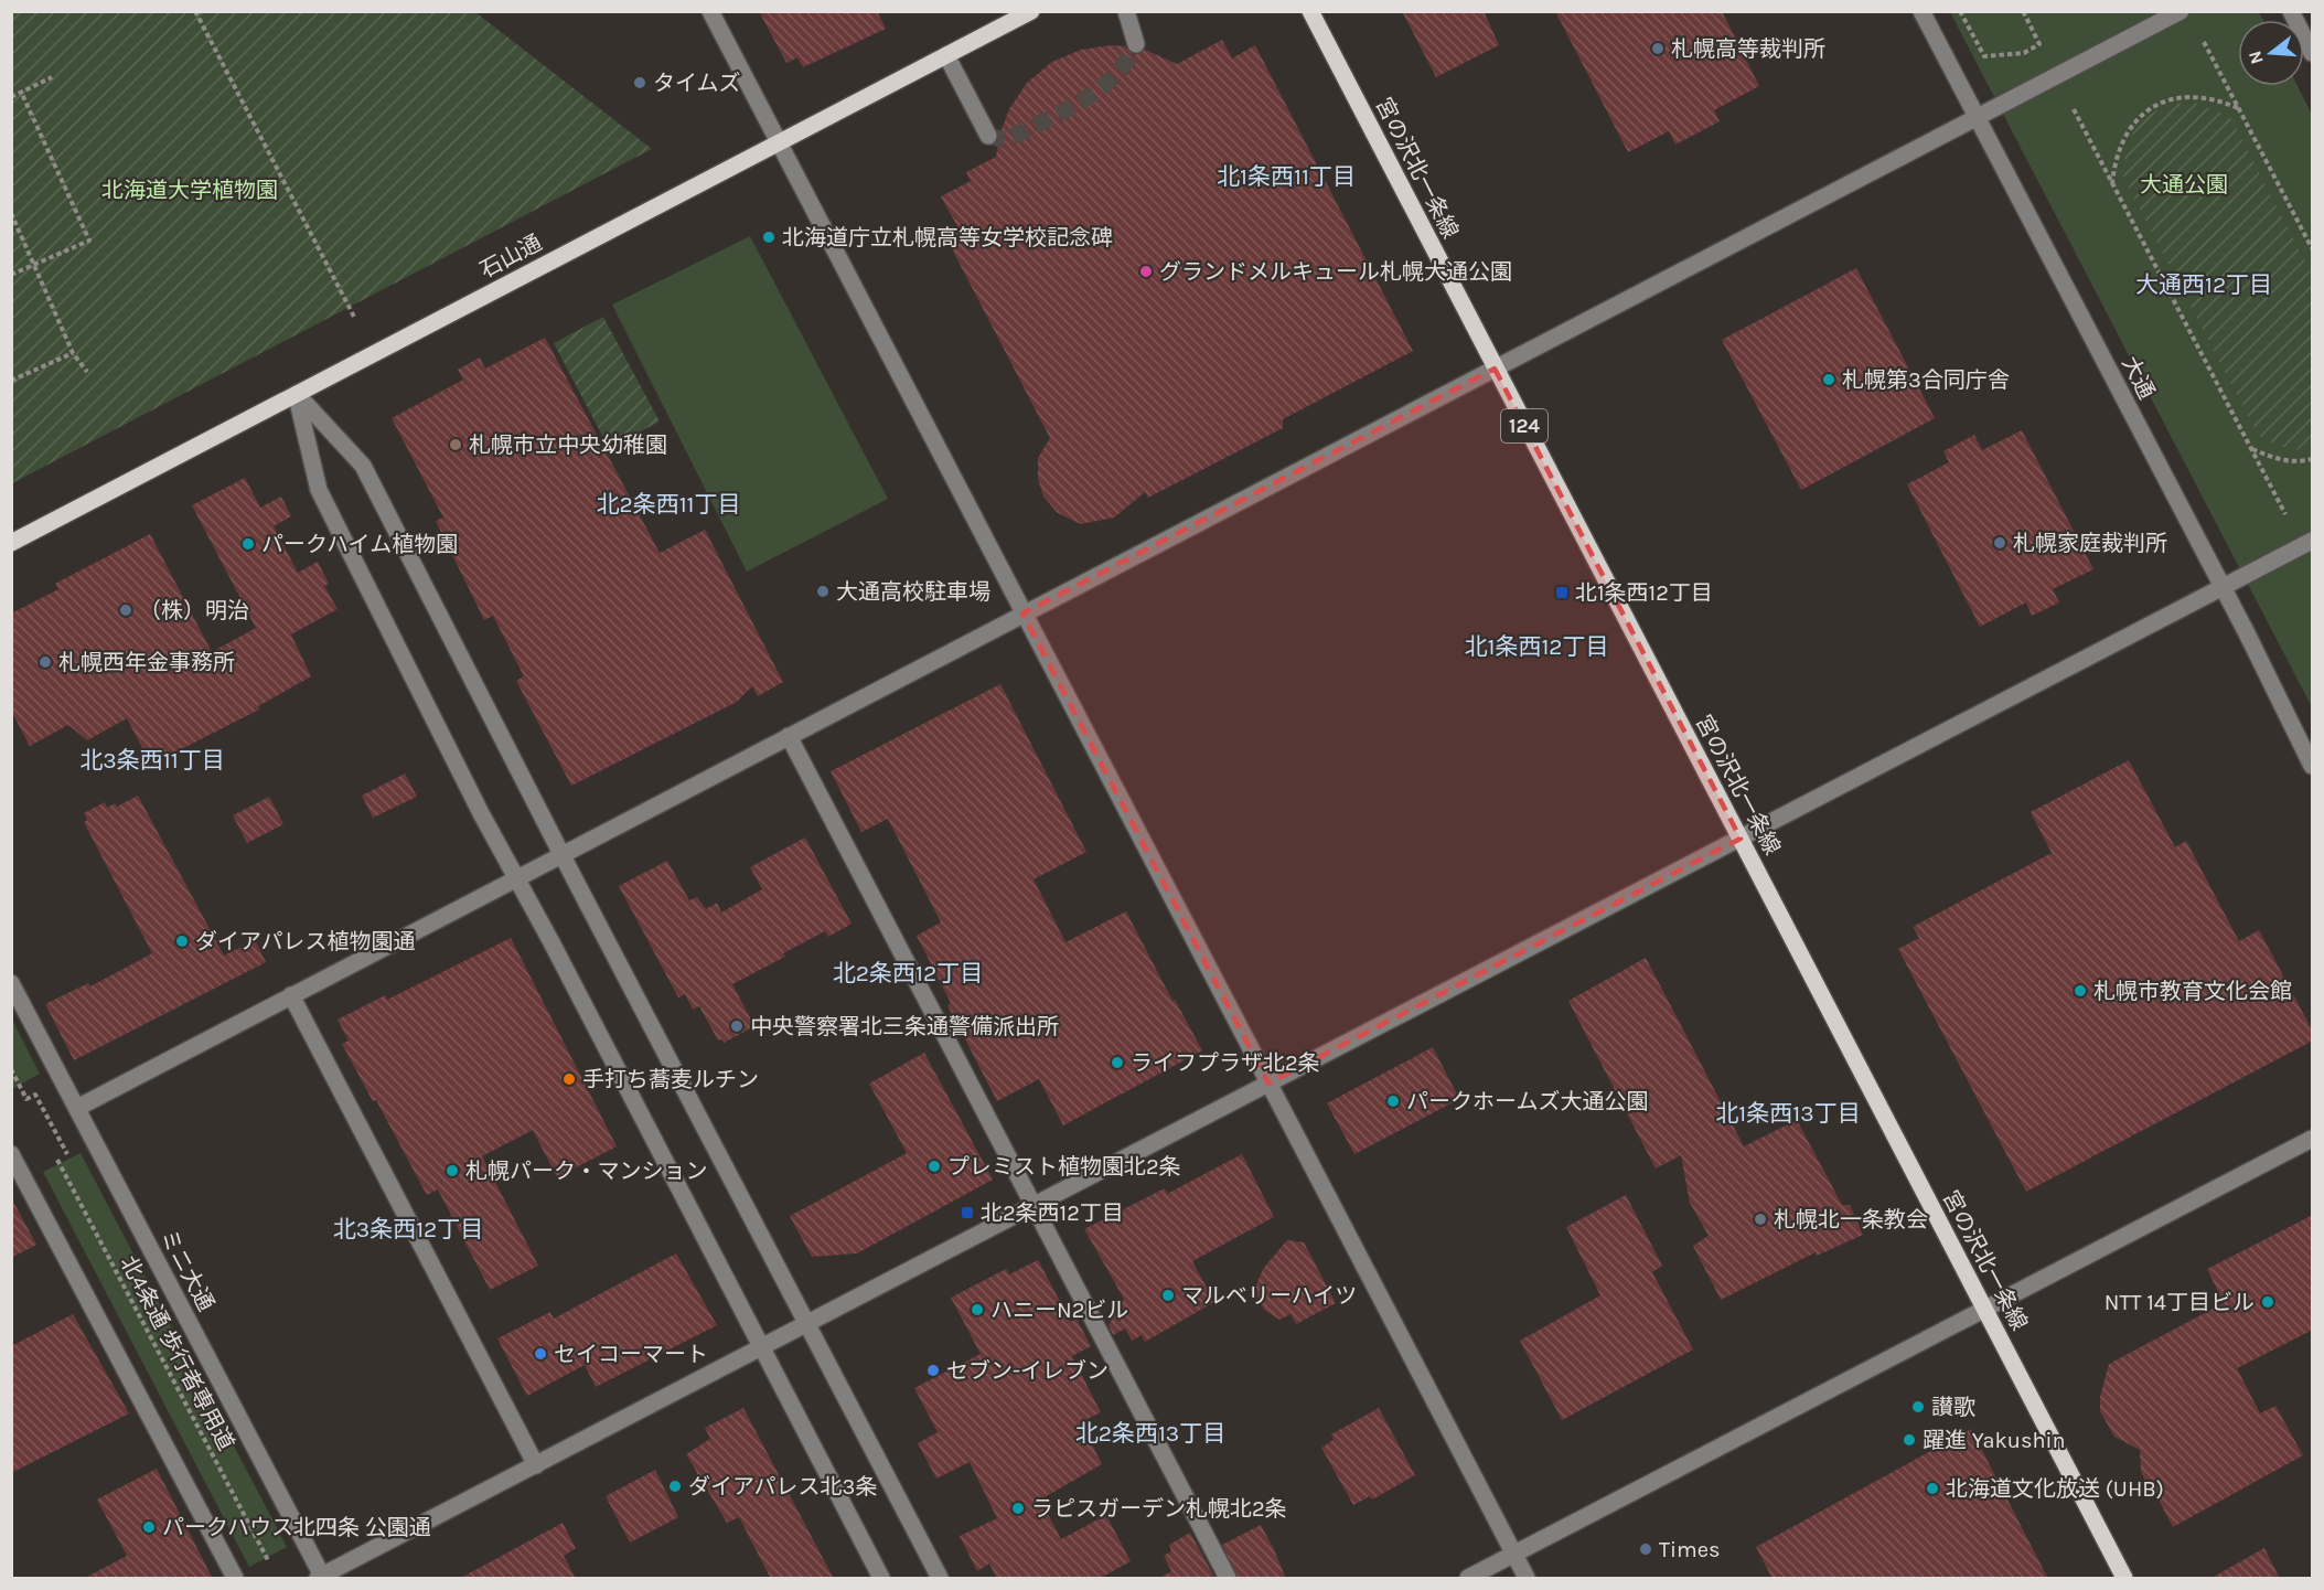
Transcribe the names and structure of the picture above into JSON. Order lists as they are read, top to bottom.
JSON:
{
  "streets": {
    "main road": ["宮の沢北一条線", "石山通", "124"],
    "street": ["大通", "ミニ大通"],
    "path": ["北4条通 歩行者専用道"]
  },
  "districts": [
    "北1条西11丁目",
    "大通西12丁目",
    "北2条西11丁目",
    "北1条西12丁目",
    "北3条西11丁目",
    "北2条西12丁目",
    "北1条西13丁目",
    "北3条西12丁目",
    "北2条西13丁目"
  ],
  "parks": ["大通公園", "北海道大学植物園"],
  "places": {
    "other": [
      "札幌高等裁判所",
      "タイムズ",
      "北海道庁立札幌高等女学校記念碑",
      "グランドメルキュール札幌大通公園",
      "札幌第3合同庁舎",
      "札幌市立中央幼稚園",
      "札幌家庭裁判所",
      "パークハイム植物園",
      "大通高校駐車場",
      "（株）明治",
      "札幌西年金事務所",
      "ダイアパレス植物園通",
      "札幌市教育文化会館",
      "中央警察署北三条通警備派出所",
      "ライフプラザ北2条",
      "手打ち蕎麦ルチン",
      "パークホームズ大通公園",
      "プレミスト植物園北2条",
      "札幌パーク・マンション",
      "札幌北一条教会",
      "マルベリーハイツ",
      "NTT 14丁目ビル",
      "ハニーN2ビル",
      "セイコーマート",
      "セブン-イレブン",
      "讃歌",
      "躍進 Yakushin",
      "ダイアパレス北3条",
      "北海道文化放送 (UHB)",
      "ラピスガーデン札幌北2条",
      "パークハウス北四条 公園通",
      "Times"
    ],
    "transit": ["北1条西12丁目", "北2条西12丁目"]
  },
  "north": "left"
}
